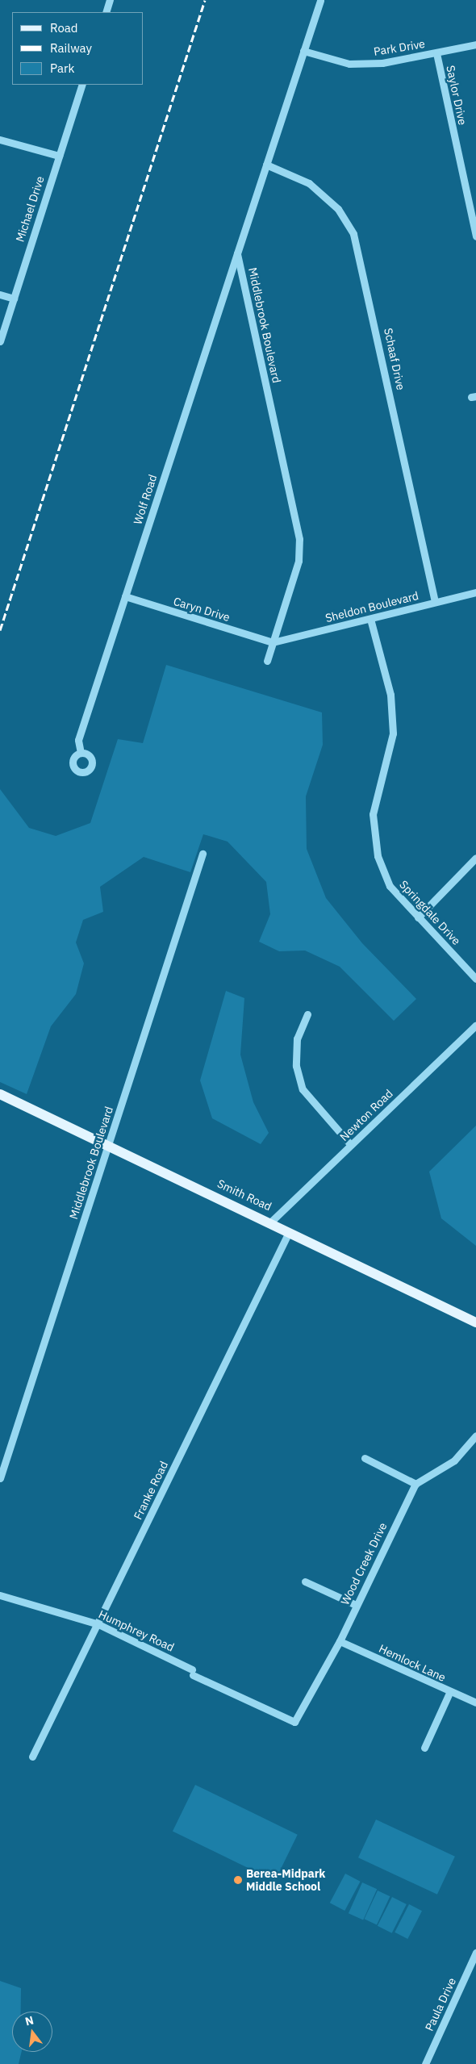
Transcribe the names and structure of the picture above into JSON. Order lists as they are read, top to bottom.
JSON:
{
  "streets": {
    "main road": ["Smith Road"],
    "street": [
      "Park Drive",
      "Saylor Drive",
      "Michael Drive",
      "Middlebrook Boulevard",
      "Schaaf Drive",
      "Wolf Road",
      "Sheldon Boulevard",
      "Caryn Drive",
      "Springdale Drive",
      "Newton Road",
      "Franke Road",
      "Wood Creek Drive",
      "Humphrey Road",
      "Hemlock Lane",
      "Paula Drive"
    ]
  },
  "crossings": [
    ["Park Drive", "Saylor Drive"],
    ["Middlebrook Boulevard", "Wolf Road"],
    ["Middlebrook Boulevard", "Sheldon Boulevard"],
    ["Middlebrook Boulevard", "Caryn Drive"],
    ["Middlebrook Boulevard", "Smith Road"],
    ["Schaaf Drive", "Sheldon Boulevard"],
    ["Wolf Road", "Caryn Drive"],
    ["Sheldon Boulevard", "Caryn Drive"],
    ["Sheldon Boulevard", "Springdale Drive"],
    ["Newton Road", "Smith Road"],
    ["Smith Road", "Franke Road"],
    ["Franke Road", "Humphrey Road"],
    ["Wood Creek Drive", "Humphrey Road"],
    ["Wood Creek Drive", "Hemlock Lane"]
  ],
  "places": ["Berea-Midpark Middle School"],
  "legend": ["Road", "Railway", "Park"],
  "north": "top"
}
